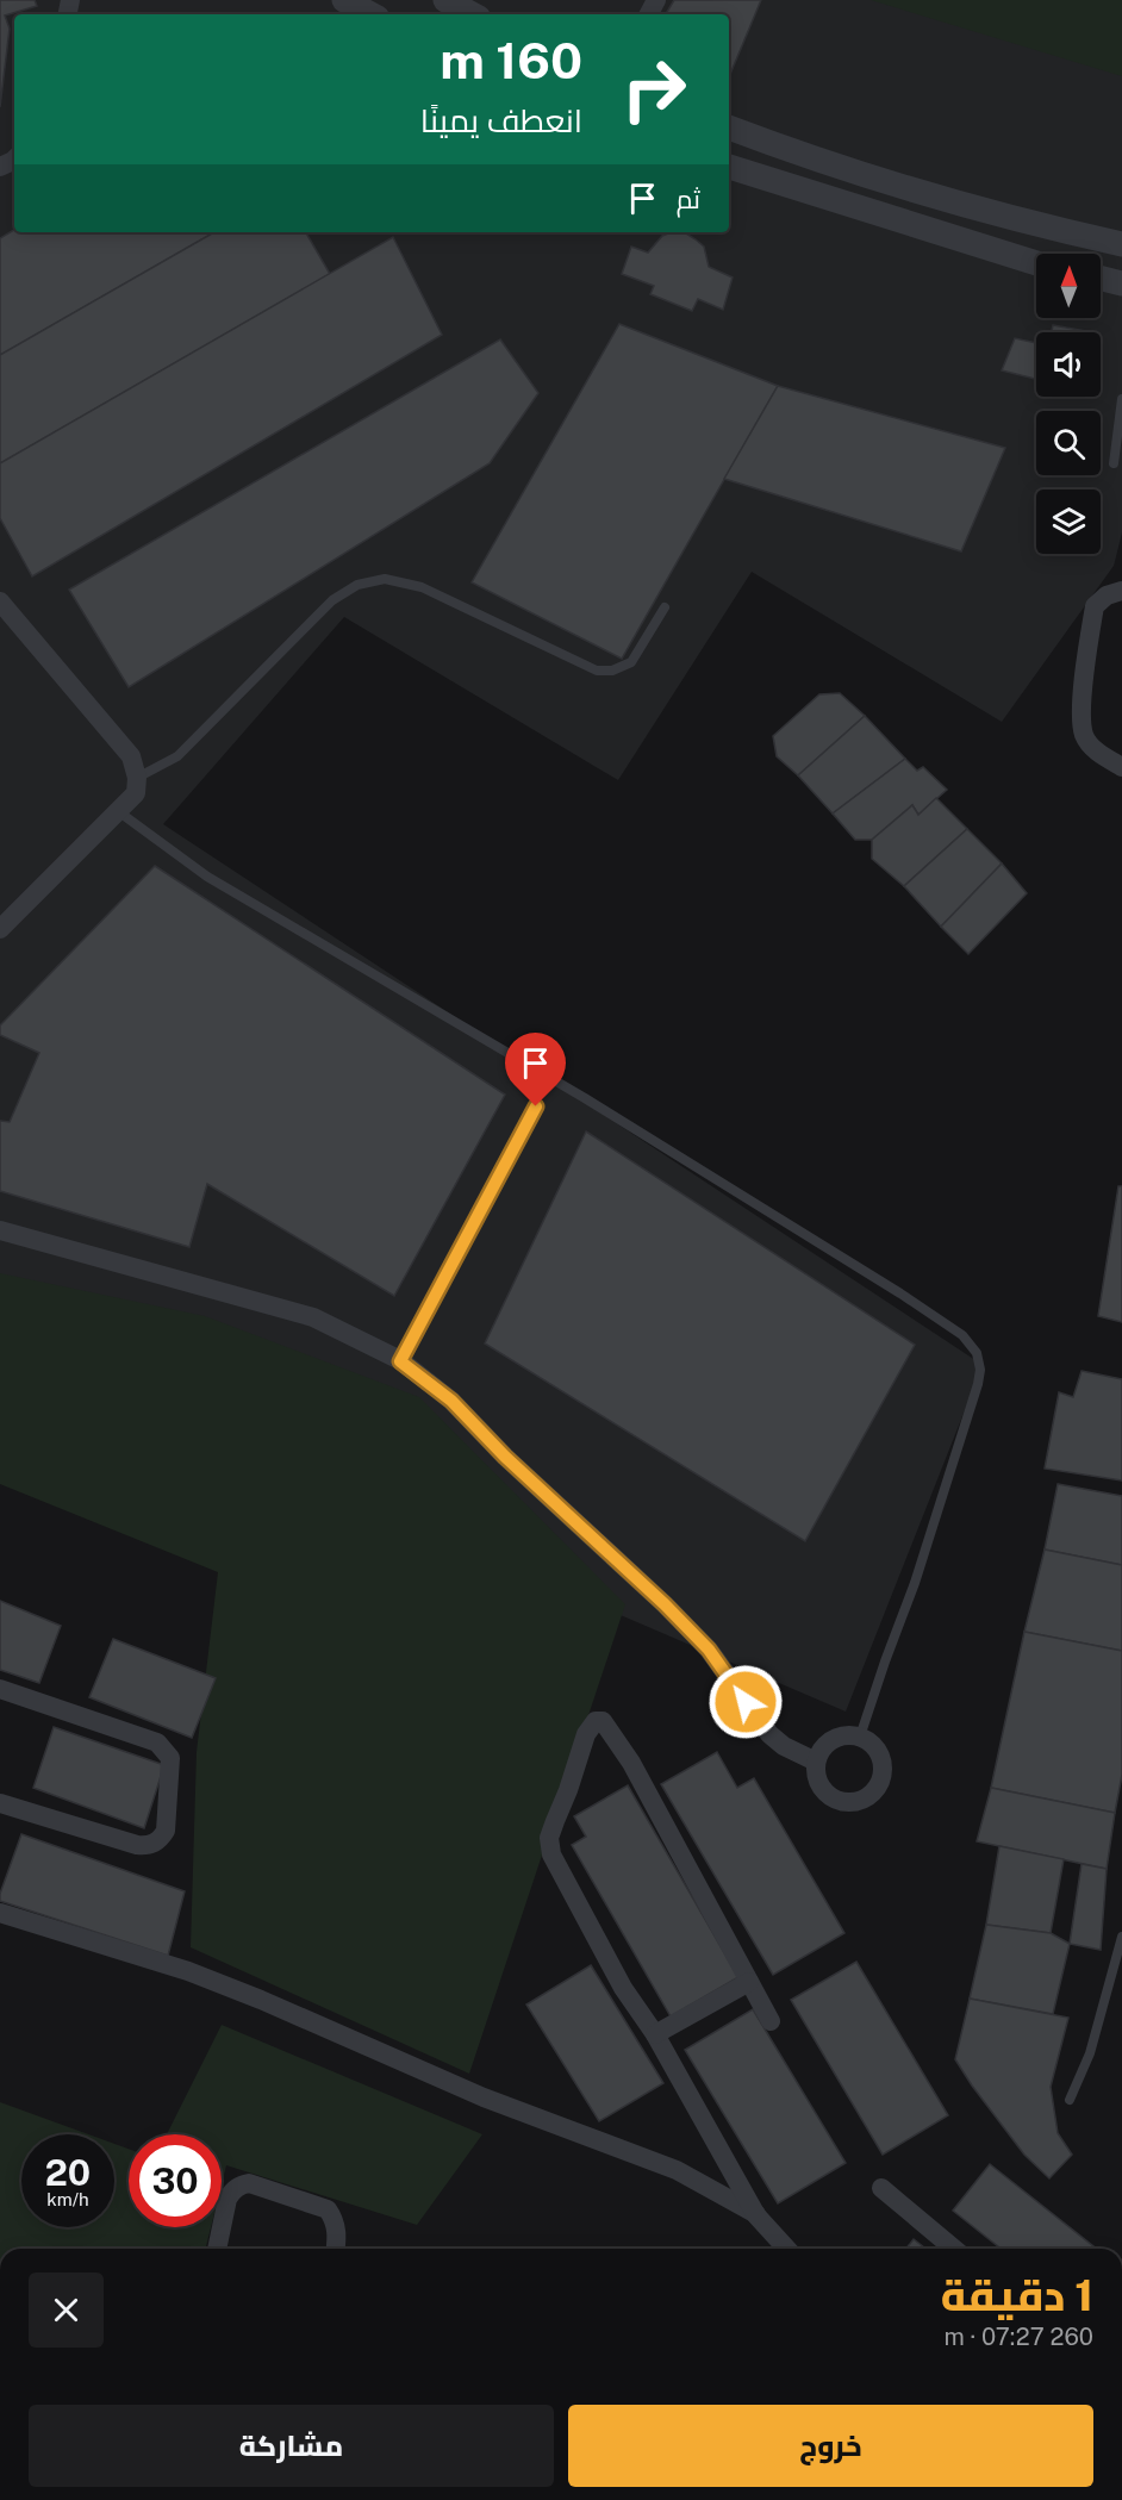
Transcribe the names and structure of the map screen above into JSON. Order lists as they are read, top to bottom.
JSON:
{
  "north": "top",
  "page": {
    "turn": ["160 m", "انعطف يمينًا"],
    "then": "ثم",
    "speed": "20 km/h",
    "limit": "30",
    "heading": ["1 دقيقة", "260 m · 07:27"],
    "buttons": ["خروج", "مشاركة"]
  }
}
